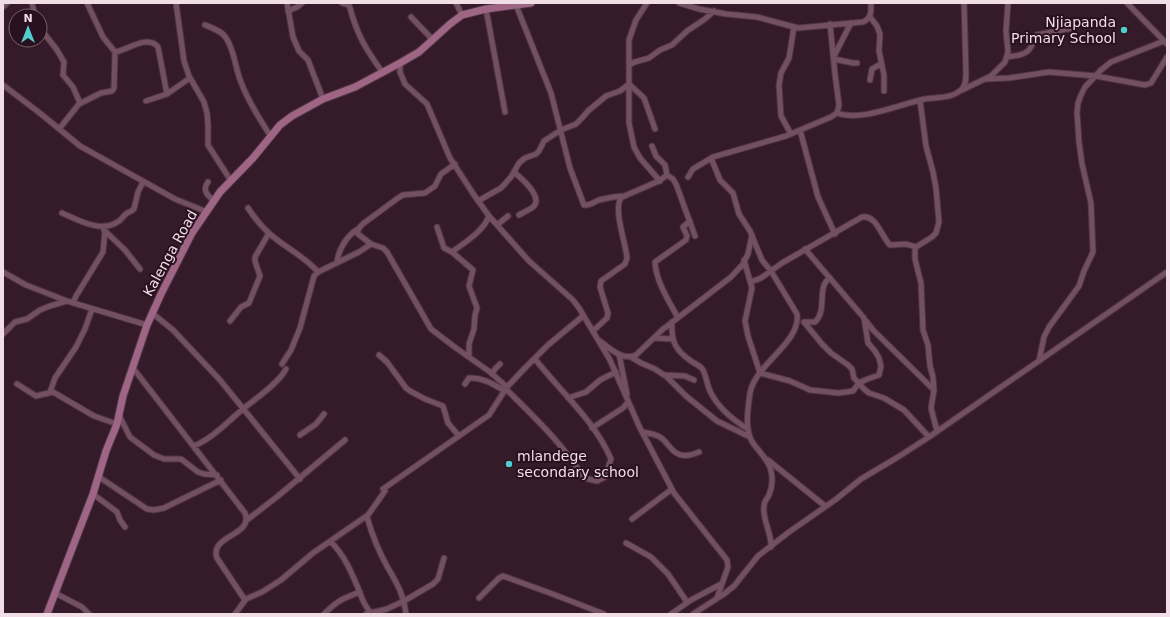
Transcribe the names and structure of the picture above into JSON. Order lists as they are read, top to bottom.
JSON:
{
  "streets": {
    "main road": ["Kalenga Road"]
  },
  "places": ["Njiapanda Primary School", "mlandege secondary school"],
  "north": "top"
}
